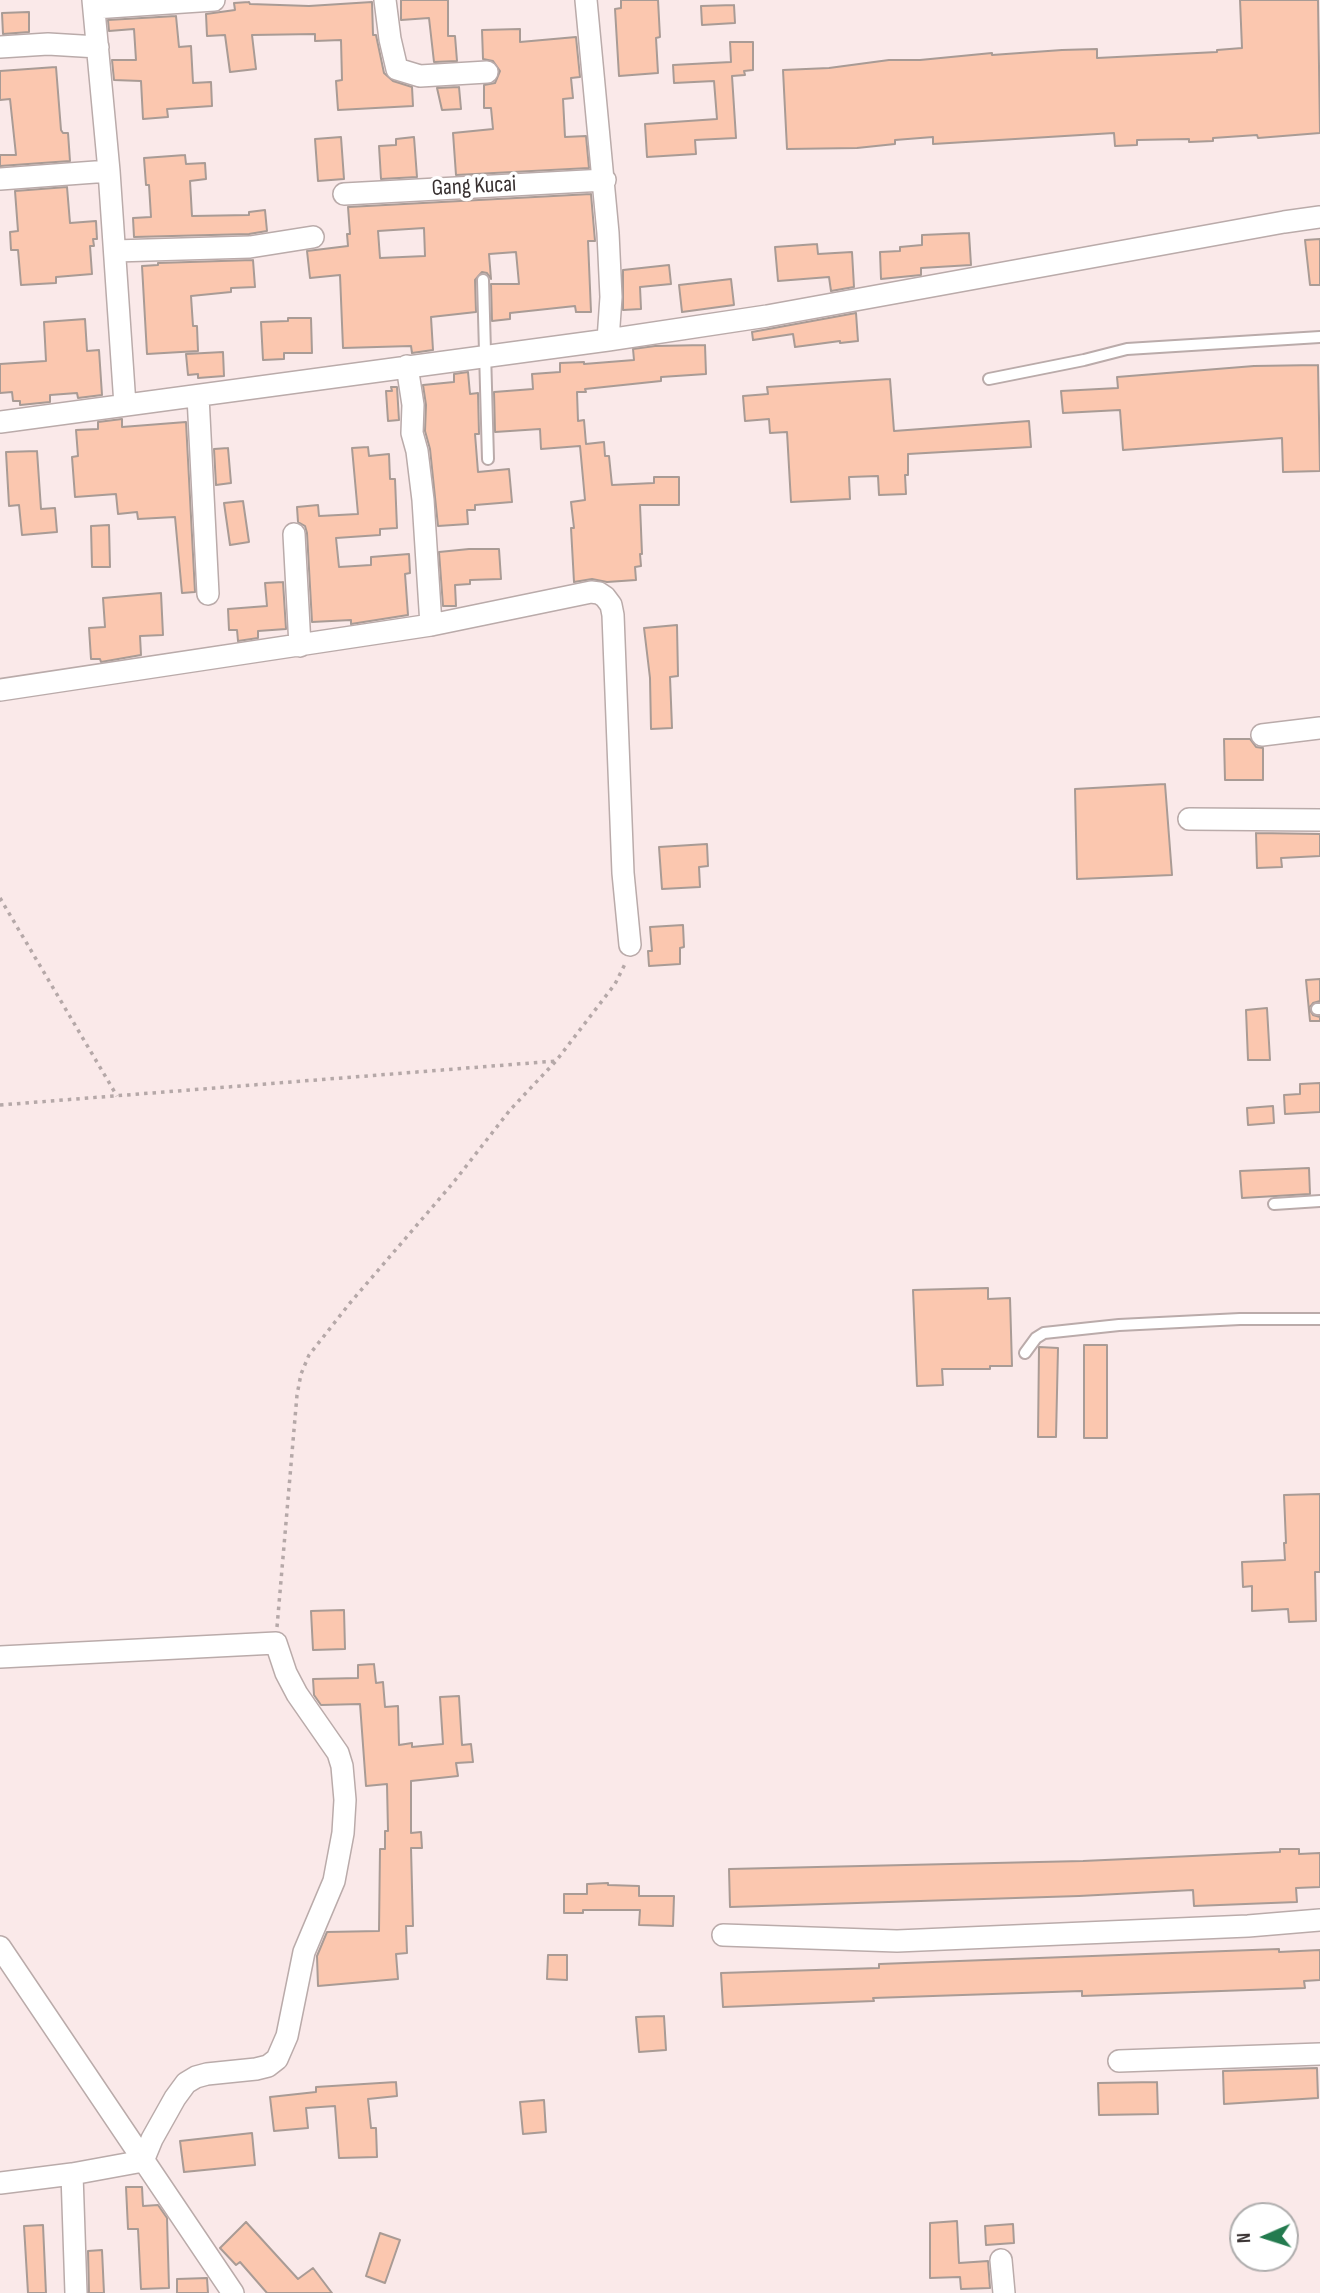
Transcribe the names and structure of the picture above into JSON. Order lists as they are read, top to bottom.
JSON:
{
  "streets": {
    "street": ["Gang Kucai"]
  },
  "north": "left"
}
